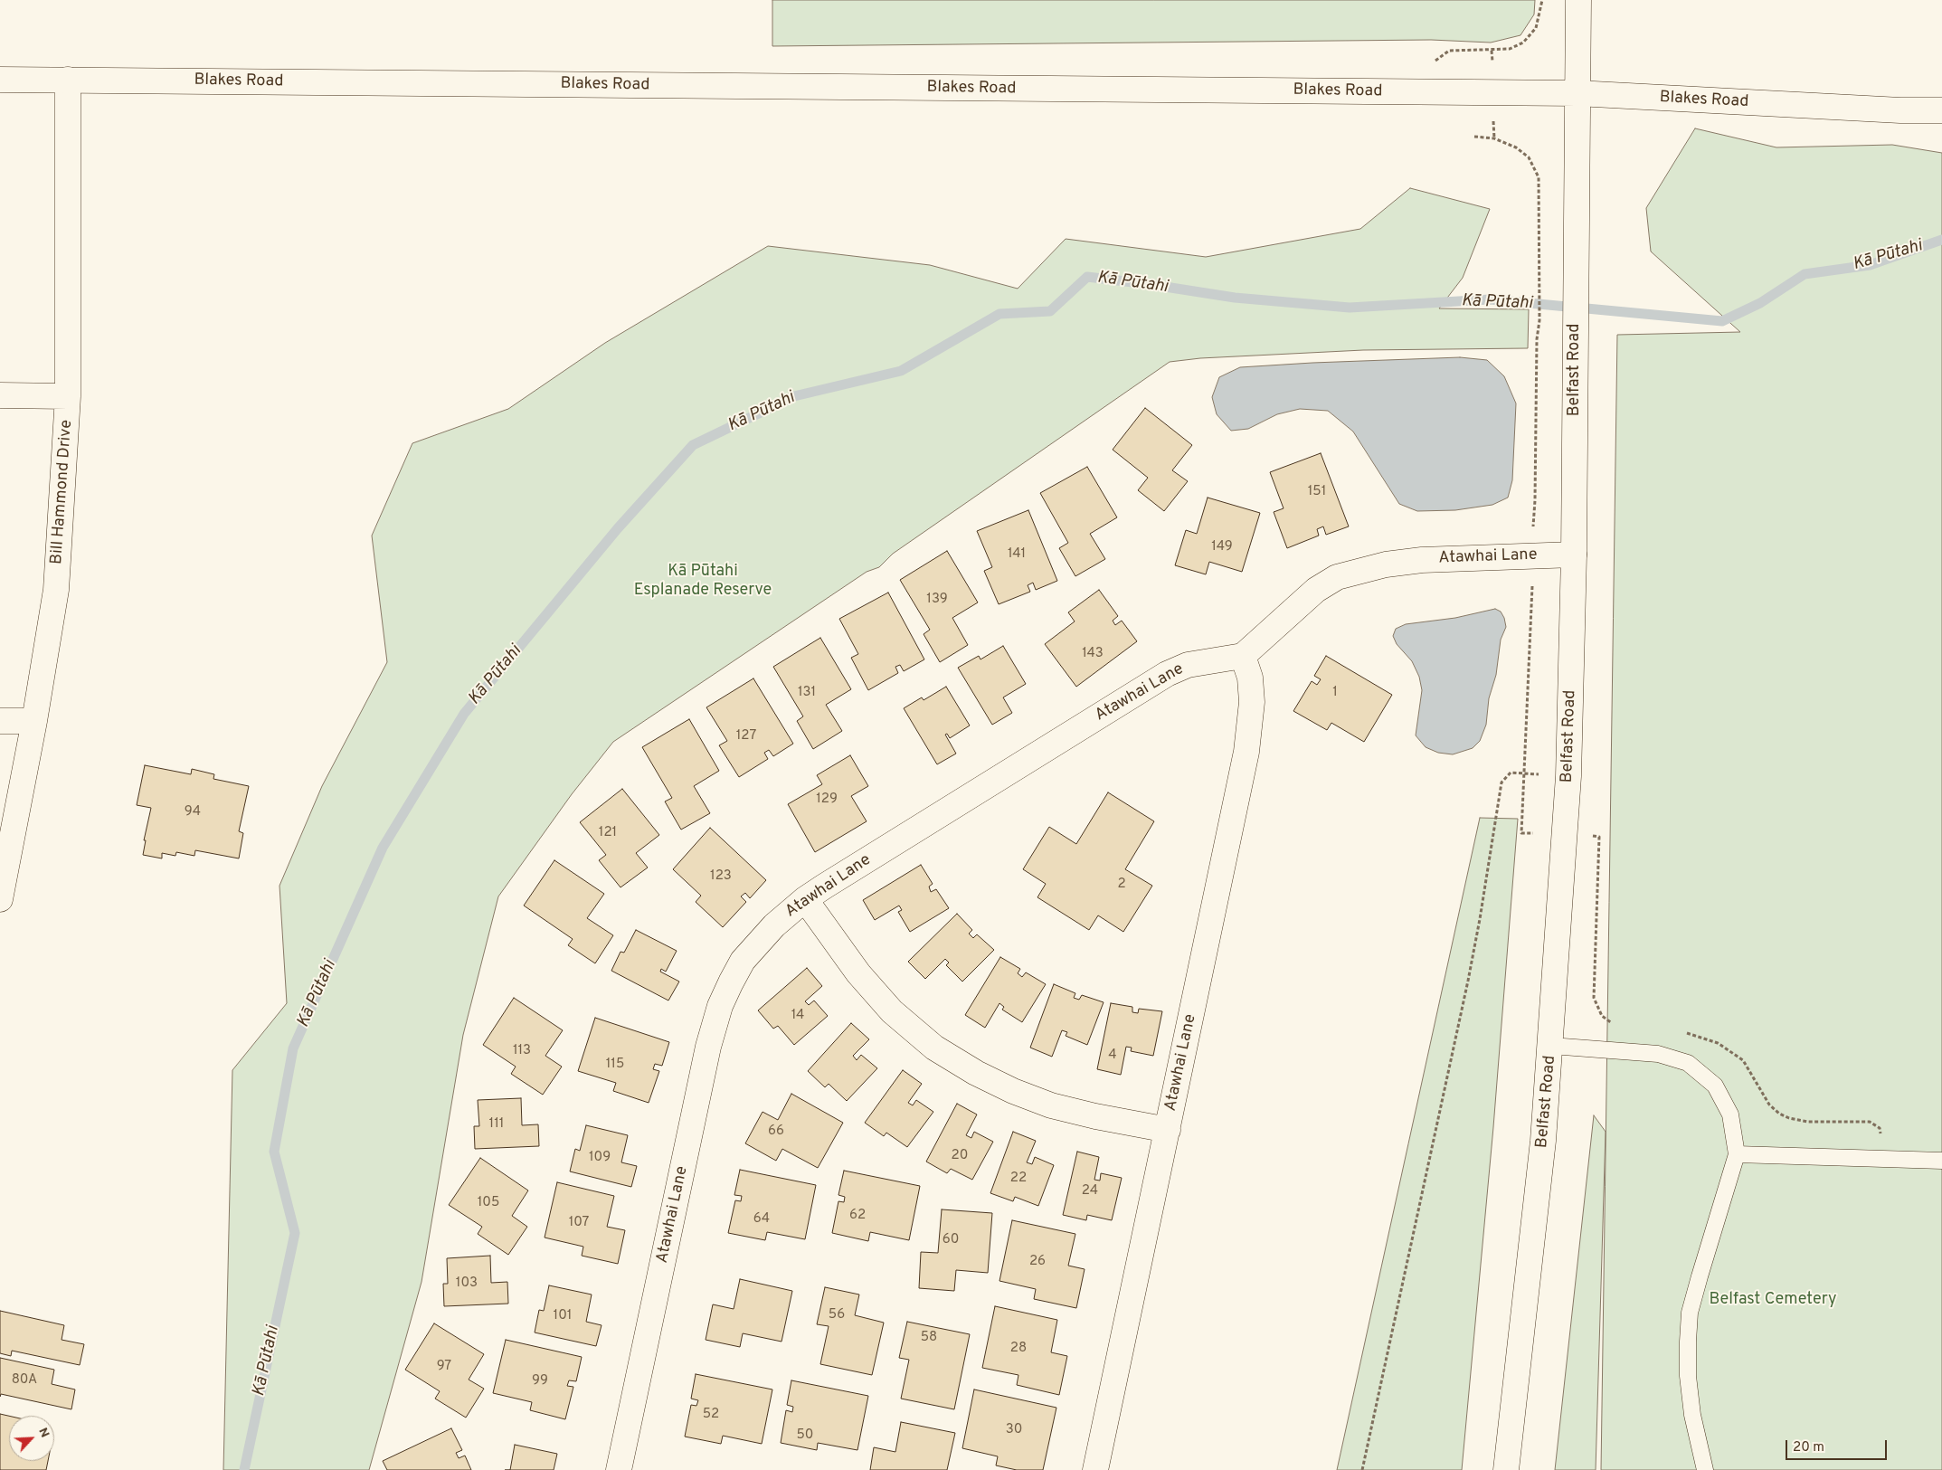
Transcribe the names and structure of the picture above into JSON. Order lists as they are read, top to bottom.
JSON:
{
  "streets": {
    "street": [
      "Blakes Road",
      "Belfast Road",
      "Bill Hammond Drive",
      "Atawhai Lane"
    ]
  },
  "crossings": [
    ["Blakes Road", "Belfast Road"],
    ["Blakes Road", "Bill Hammond Drive"],
    ["Belfast Road", "Atawhai Lane"]
  ],
  "water": ["Kā Pūtahi"],
  "parks": ["Kā Pūtahi Esplanade Reserve", "Belfast Cemetery"],
  "house_numbers": [
    "151",
    "149",
    "141",
    "139",
    "143",
    "131",
    "1",
    "127",
    "129",
    "94",
    "121",
    "123",
    "2",
    "14",
    "113",
    "4",
    "115",
    "111",
    "66",
    "20",
    "109",
    "22",
    "24",
    "105",
    "62",
    "64",
    "107",
    "60",
    "26",
    "103",
    "56",
    "101",
    "58",
    "28",
    "97",
    "80A",
    "99",
    "52",
    "30",
    "50"
  ],
  "scale_bar": "20 m",
  "north": "top right"
}
